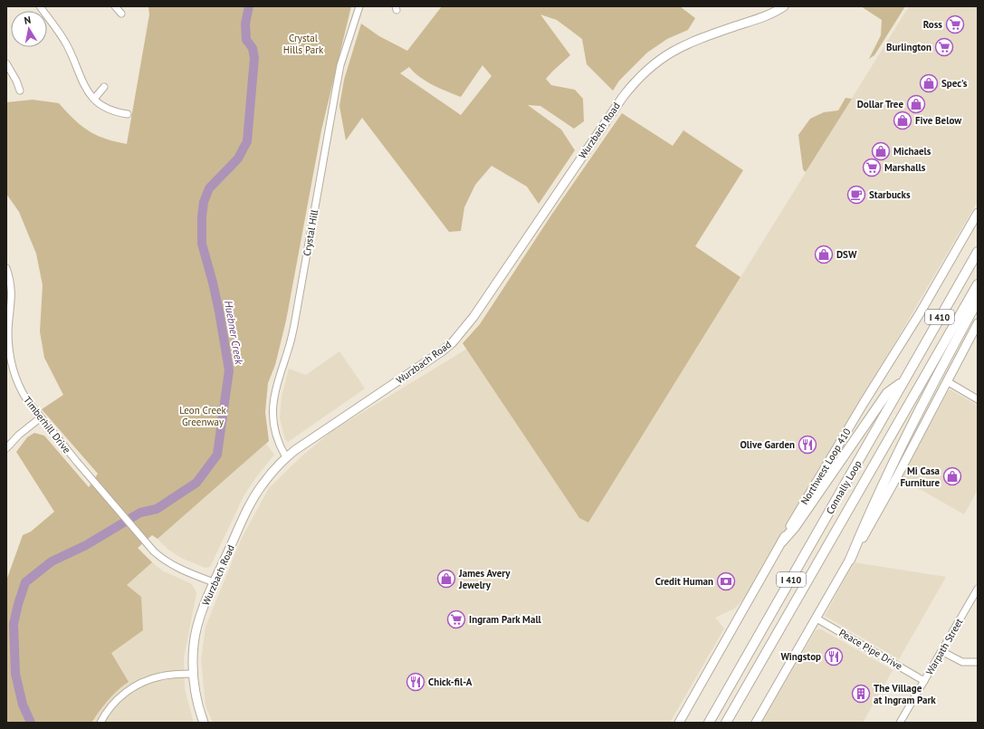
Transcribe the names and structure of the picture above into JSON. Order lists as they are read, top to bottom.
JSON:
{
  "streets": {
    "highway": ["I 410", "Connally Loop"],
    "main road": ["Wurzbach Road", "Northwest Loop 410"],
    "street": [
      "Crystal Hill",
      "Timberhill Drive",
      "Warpath Street",
      "Peace Pipe Drive"
    ]
  },
  "crossings": [
    ["Wurzbach Road", "Crystal Hill"],
    ["Wurzbach Road", "Timberhill Drive"],
    ["Warpath Street", "Peace Pipe Drive"]
  ],
  "water": ["Huebner Creek"],
  "parks": ["Crystal Hills Park", "Leon Creek Greenway"],
  "places": {
    "supermarket": [
      "Ross",
      "Burlington",
      "Marshalls",
      "Ingram Park Mall"
    ],
    "shop": [
      "Spec's",
      "Dollar Tree",
      "Five Below",
      "Michaels",
      "DSW",
      "Mi Casa Furniture",
      "James Avery Jewelry"
    ],
    "cafe": ["Starbucks"],
    "restaurant": ["Olive Garden", "Wingstop", "Chick-fil-A"],
    "bank": ["Credit Human"],
    "building": ["The Village at Ingram Park"]
  },
  "north": "top"
}
